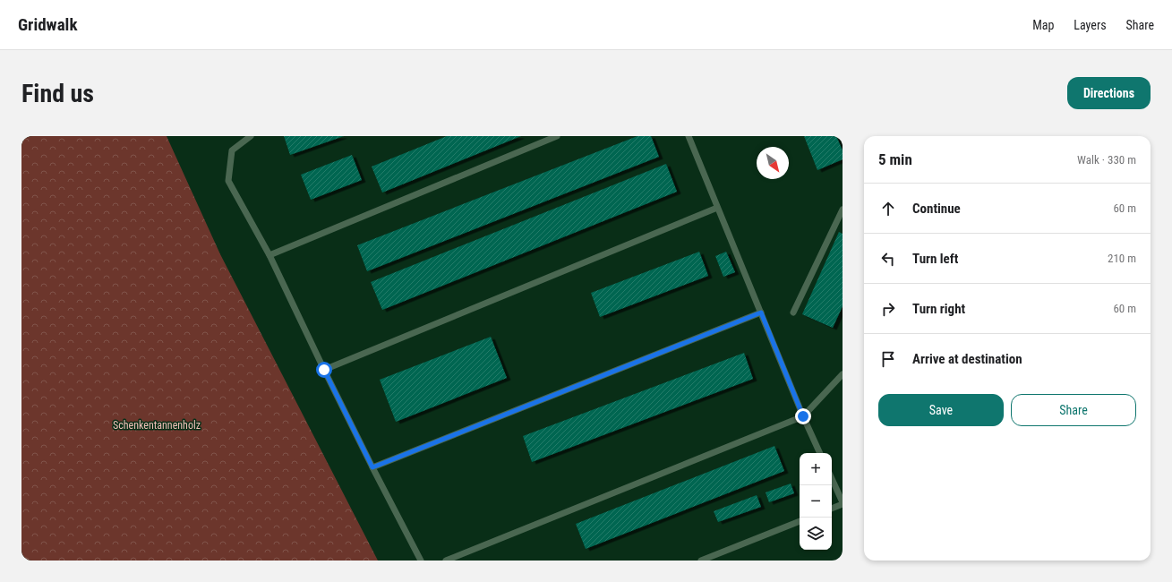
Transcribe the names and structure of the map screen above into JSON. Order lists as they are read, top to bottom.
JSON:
{
  "parks": ["Schenkentannenholz"],
  "north": "bottom right",
  "page": {
    "header": "Gridwalk",
    "nav": ["Map", "Layers", "Share"],
    "buttons": [
      "Directions",
      ["Save", "Share"]
    ],
    "title": "Find us",
    "heading": ["5 min", "Walk · 330 m"],
    "list": [
      ["Continue", "60 m"],
      ["Turn left", "210 m"],
      ["Turn right", "60 m"],
      "Arrive at destination"
    ],
    "map_buttons": ["+", "−"]
  }
}
